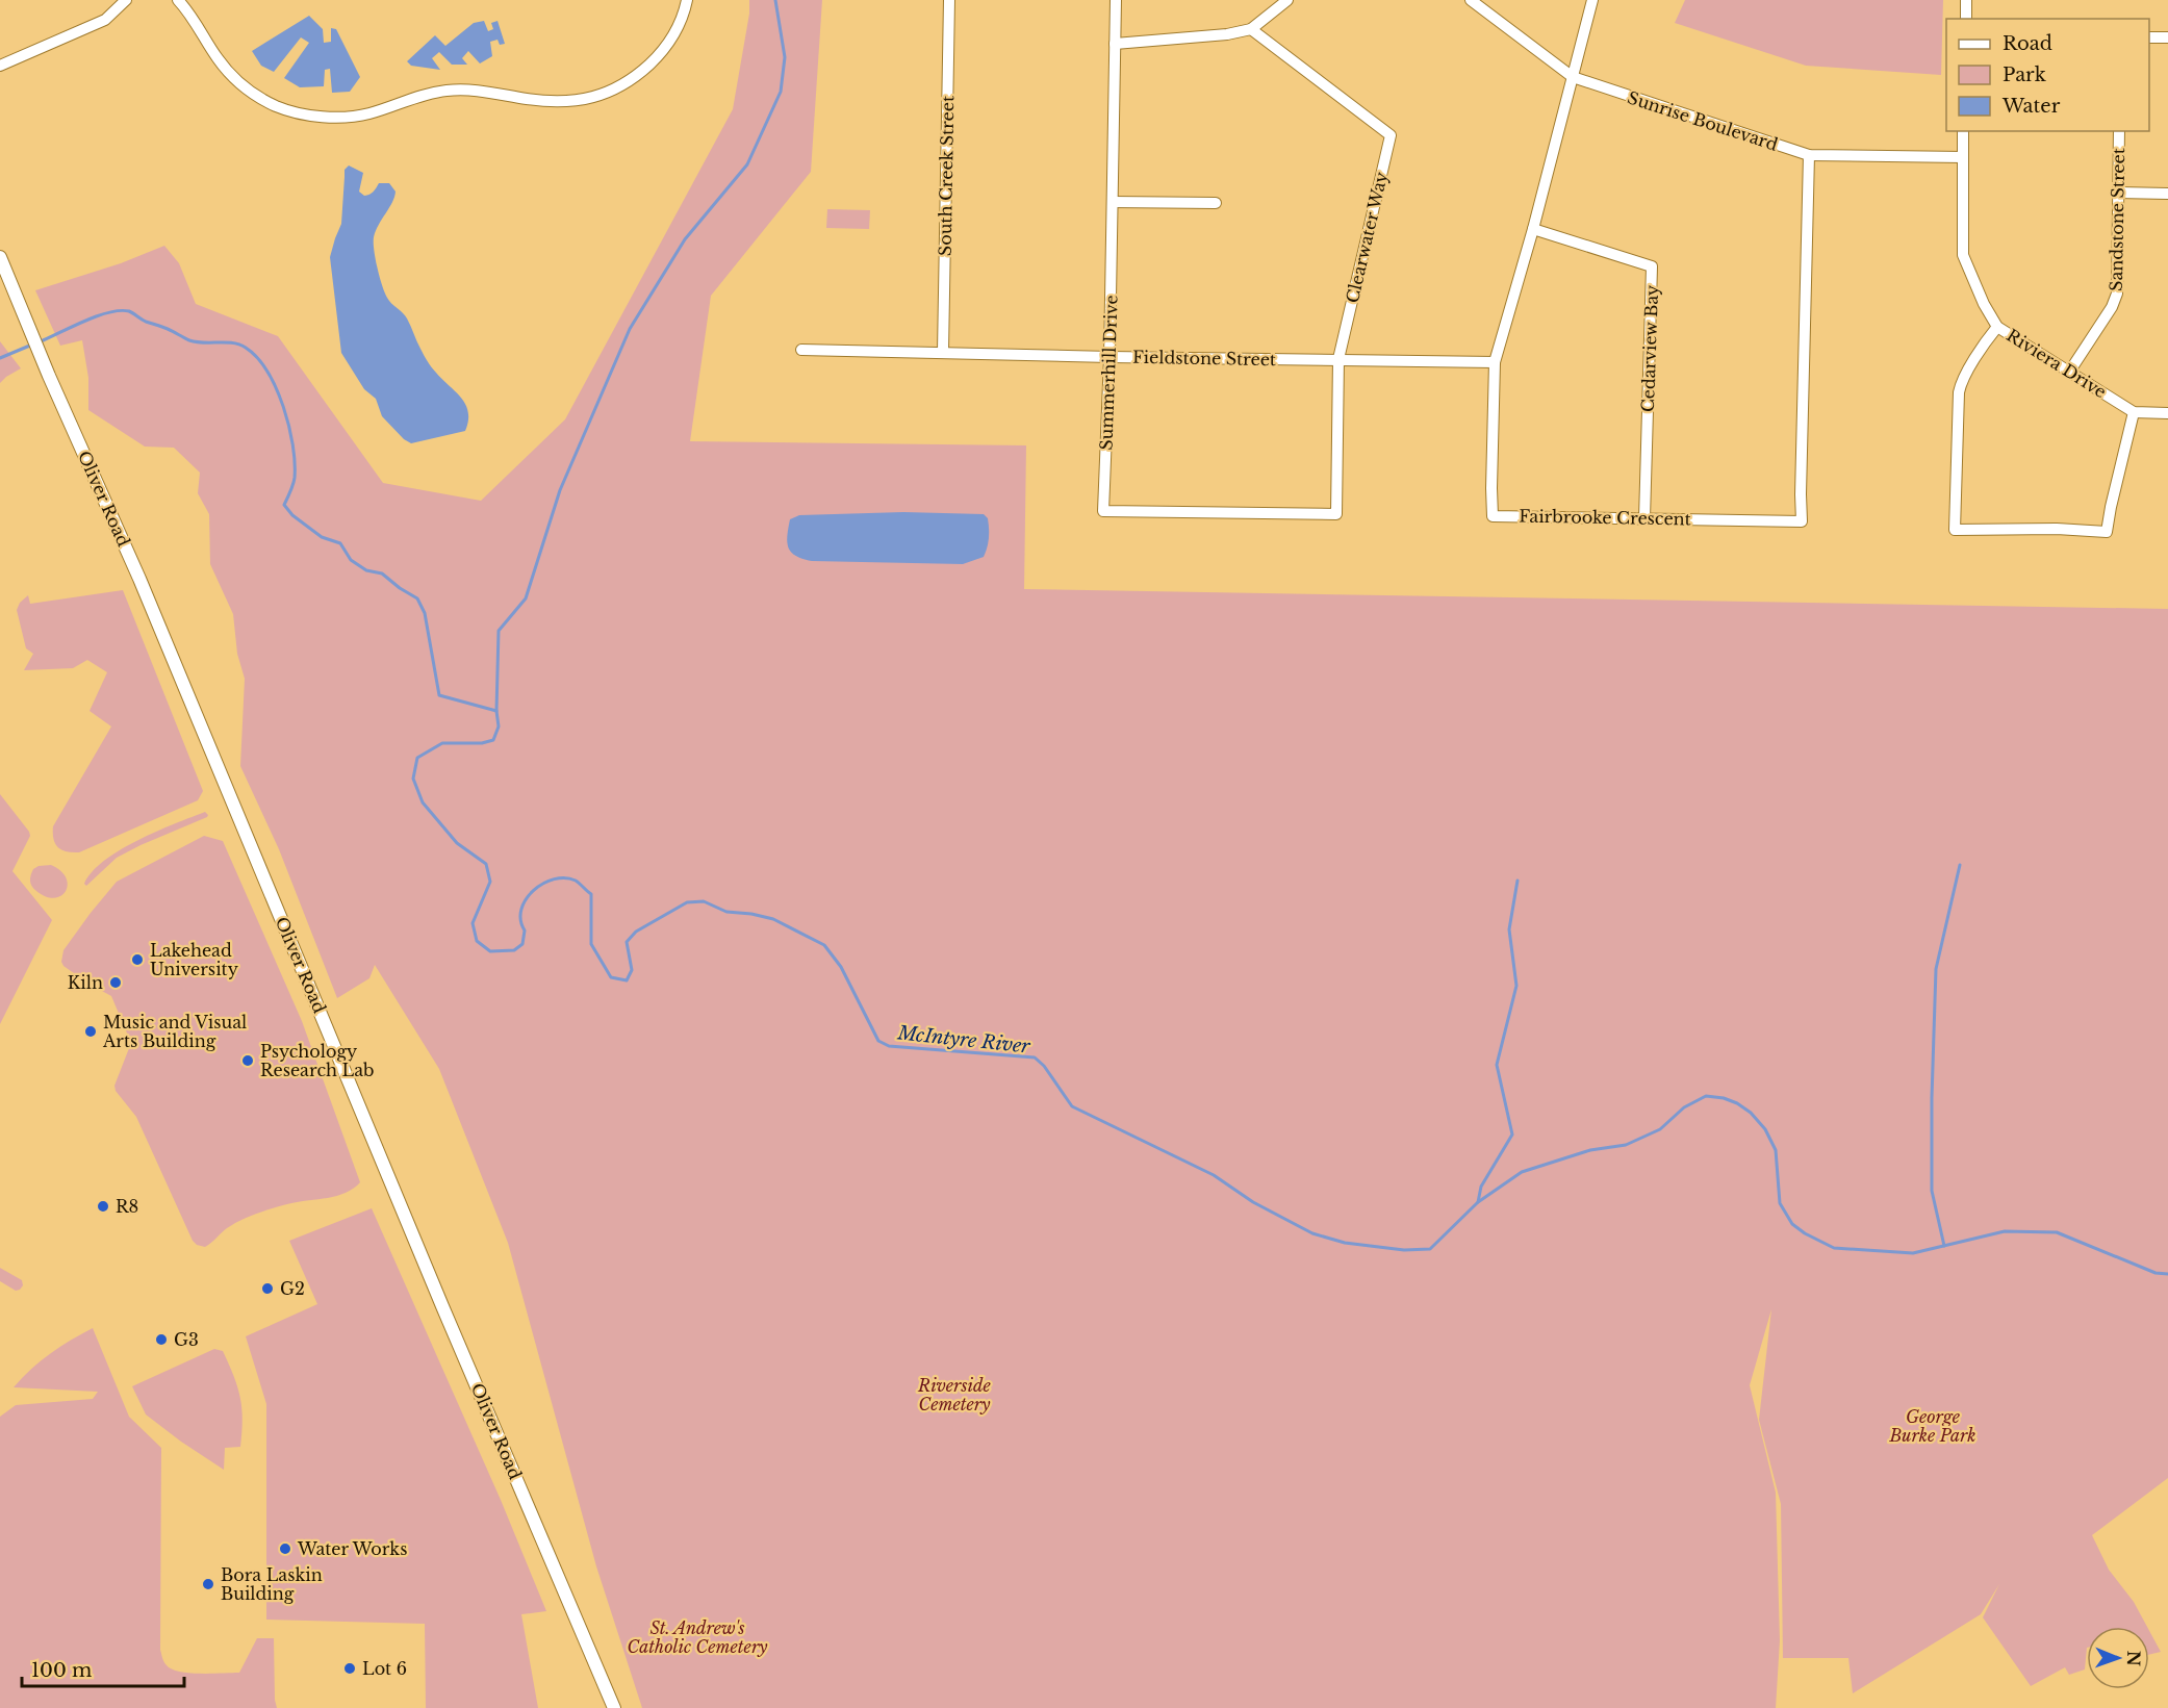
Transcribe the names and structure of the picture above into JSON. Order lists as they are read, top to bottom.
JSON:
{
  "streets": {
    "main road": ["Oliver Road"],
    "street": [
      "Sunrise Boulevard",
      "South Creek Street",
      "Sandstone Street",
      "Clearwater Way",
      "Cedarview Bay",
      "Fieldstone Street",
      "Riviera Drive",
      "Summerhill Drive",
      "Fairbrooke Crescent"
    ]
  },
  "crossings": [
    ["Sunrise Boulevard", "Riviera Drive"],
    ["Sunrise Boulevard", "Fairbrooke Crescent"],
    ["South Creek Street", "Fieldstone Street"],
    ["Sandstone Street", "Riviera Drive"],
    ["Clearwater Way", "Fieldstone Street"],
    ["Clearwater Way", "Summerhill Drive"],
    ["Cedarview Bay", "Fairbrooke Crescent"],
    ["Fieldstone Street", "Summerhill Drive"],
    ["Fieldstone Street", "Fairbrooke Crescent"]
  ],
  "water": ["McIntyre River"],
  "parks": ["Riverside Cemetery", "George Burke Park", "St. Andrew's Catholic Cemetery"],
  "places": [
    "Lakehead University",
    "Kiln",
    "Music and Visual Arts Building",
    "Psychology Research Lab",
    "R8",
    "G2",
    "G3",
    "Water Works",
    "Bora Laskin Building",
    "Lot 6"
  ],
  "legend": ["Road", "Park", "Water"],
  "scale_bar": "100 m",
  "north": "right"
}
